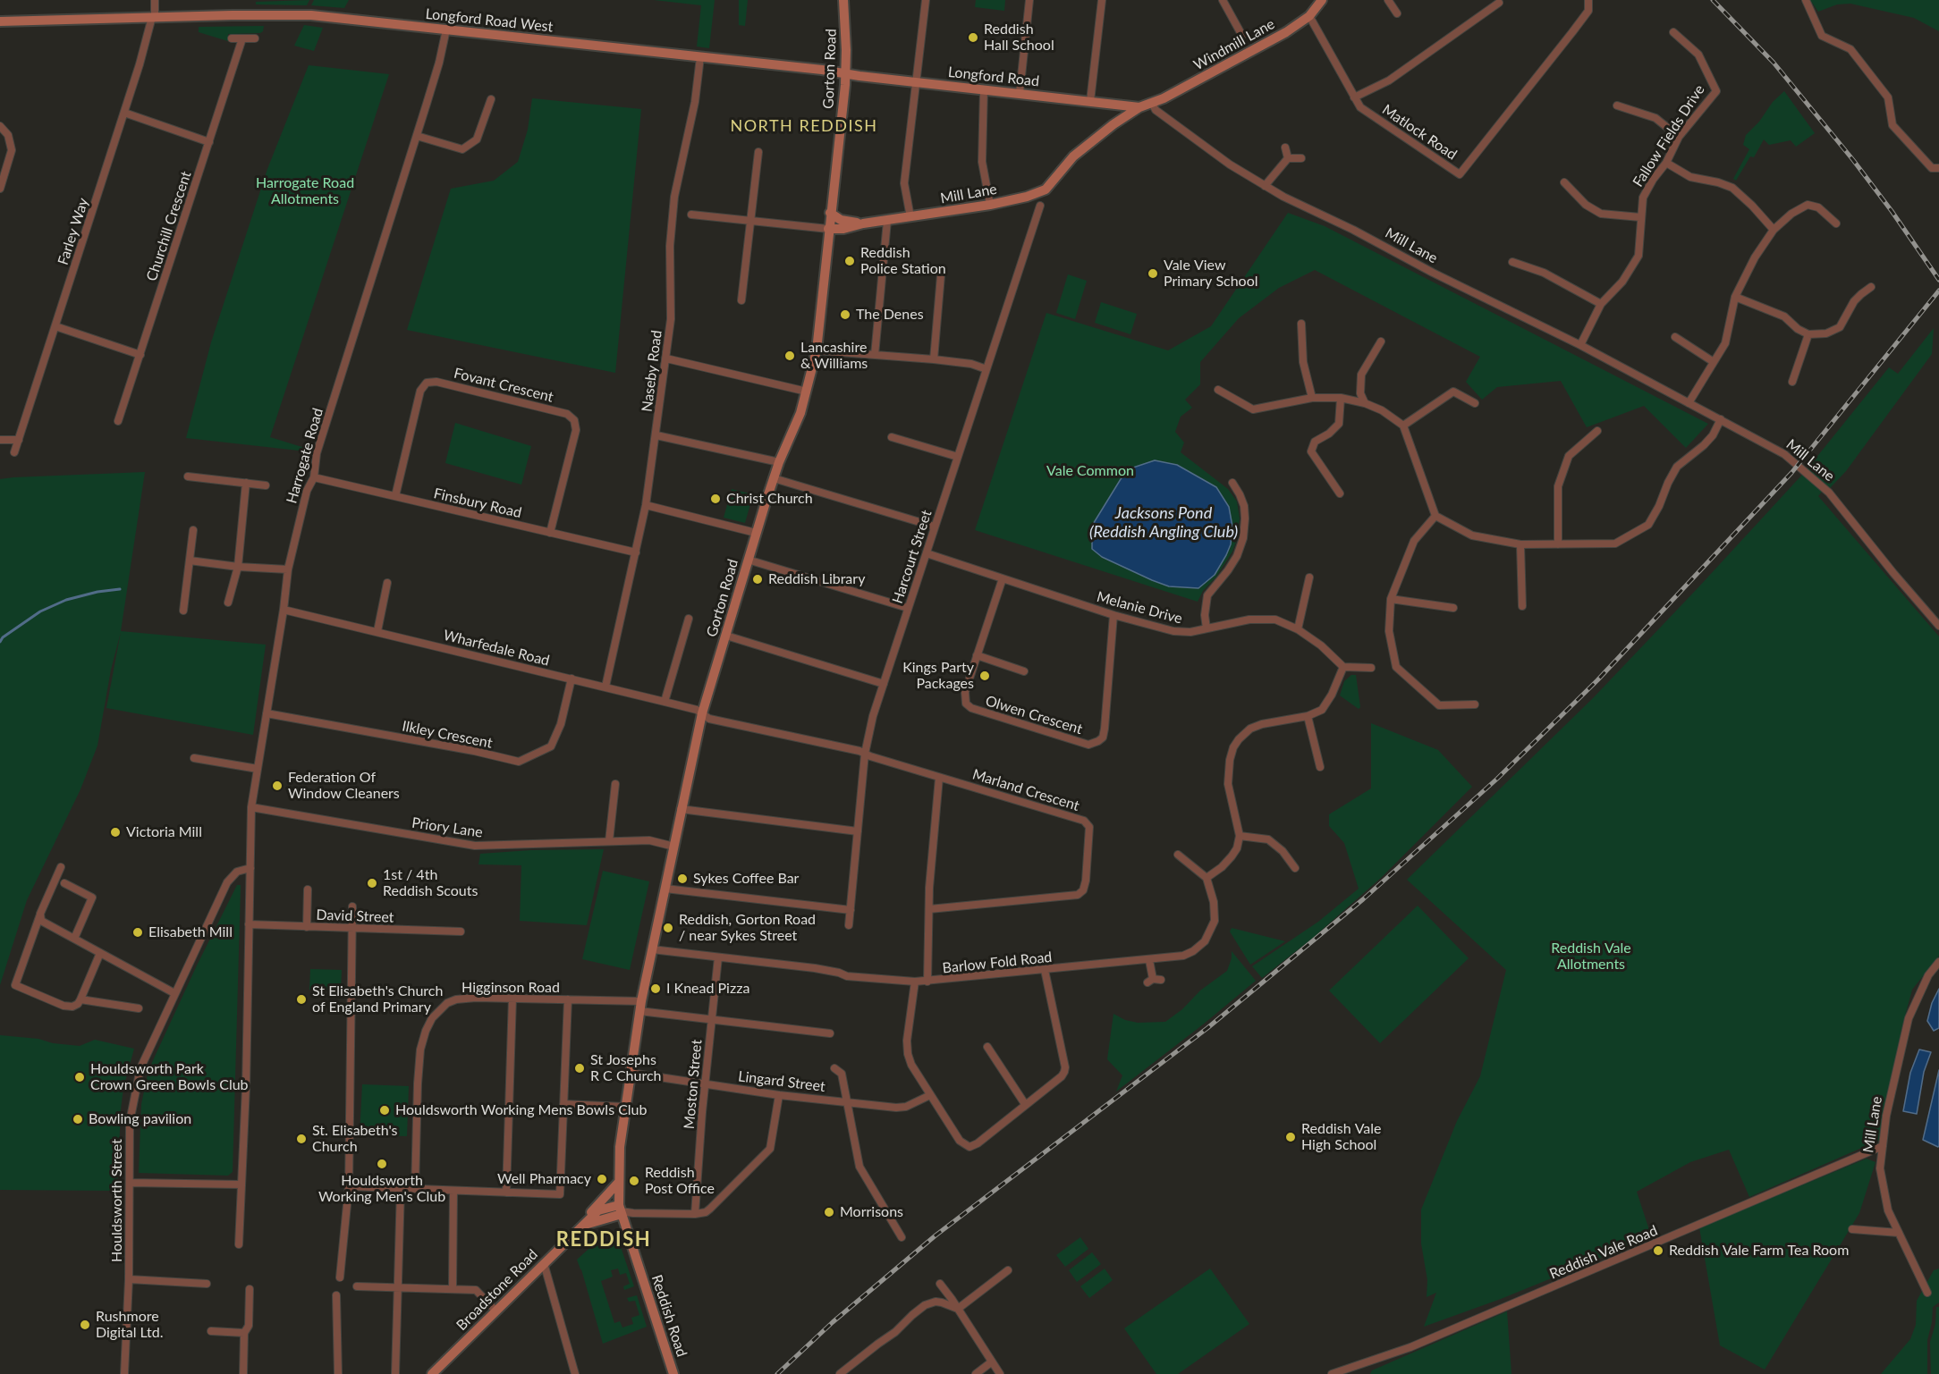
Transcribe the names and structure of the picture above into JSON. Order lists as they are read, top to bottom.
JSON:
{
  "streets": {
    "street": [
      "Longford Road West",
      "Windmill Lane",
      "Gorton Road",
      "Longford Road",
      "Matlock Road",
      "Fallow Fields Drive",
      "Mill Lane",
      "Churchill Crescent",
      "Farley Way",
      "Naseby Road",
      "Fovant Crescent",
      "Harrogate Road",
      "Finsbury Road",
      "Harcourt Street",
      "Melanie Drive",
      "Wharfedale Road",
      "Olwen Crescent",
      "Ilkley Crescent",
      "Marland Crescent",
      "Priory Lane",
      "David Street",
      "Barlow Fold Road",
      "Higginson Road",
      "Lingard Street",
      "Moston Street",
      "Houldsworth Street",
      "Reddish Vale Road",
      "Broadstone Road",
      "Reddish Road"
    ]
  },
  "crossings": [
    ["Longford Road West", "Gorton Road"],
    ["Longford Road West", "Longford Road"],
    ["Longford Road West", "Farley Way"],
    ["Longford Road West", "Naseby Road"],
    ["Longford Road West", "Harrogate Road"],
    ["Windmill Lane", "Matlock Road"],
    ["Windmill Lane", "Mill Lane"],
    ["Gorton Road", "Longford Road"],
    ["Gorton Road", "Mill Lane"],
    ["Gorton Road", "Wharfedale Road"],
    ["Gorton Road", "Priory Lane"],
    ["Gorton Road", "Barlow Fold Road"],
    ["Gorton Road", "Higginson Road"],
    ["Gorton Road", "Lingard Street"],
    ["Gorton Road", "Broadstone Road"],
    ["Gorton Road", "Reddish Road"],
    ["Longford Road", "Mill Lane"],
    ["Fallow Fields Drive", "Mill Lane"],
    ["Mill Lane", "Reddish Vale Road"],
    ["Naseby Road", "Finsbury Road"],
    ["Naseby Road", "Wharfedale Road"],
    ["Fovant Crescent", "Finsbury Road"],
    ["Harrogate Road", "Finsbury Road"],
    ["Harrogate Road", "Wharfedale Road"],
    ["Harrogate Road", "Ilkley Crescent"],
    ["Harrogate Road", "Priory Lane"],
    ["Harrogate Road", "David Street"],
    ["Harrogate Road", "Houldsworth Street"],
    ["Harcourt Street", "Melanie Drive"],
    ["Harcourt Street", "Wharfedale Road"],
    ["Harcourt Street", "Marland Crescent"],
    ["Melanie Drive", "Olwen Crescent"],
    ["Wharfedale Road", "Ilkley Crescent"],
    ["Wharfedale Road", "Marland Crescent"],
    ["Barlow Fold Road", "Moston Street"],
    ["Higginson Road", "Moston Street"],
    ["Lingard Street", "Moston Street"],
    ["Broadstone Road", "Reddish Road"]
  ],
  "districts": ["NORTH REDDISH", "REDDISH"],
  "water": ["Jacksons Pond (Reddish Angling Club)"],
  "parks": ["Harrogate Road Allotments", "Vale Common", "Reddish Vale Allotments"],
  "places": [
    "Reddish Hall School",
    "Reddish Police Station",
    "Vale View Primary School",
    "The Denes",
    "Lancashire & Williams",
    "Christ Church",
    "Reddish Library",
    "Kings Party Packages",
    "Federation Of Window Cleaners",
    "Victoria Mill",
    "Sykes Coffee Bar",
    "1st / 4th Reddish Scouts",
    "Reddish, Gorton Road / near Sykes Street",
    "Elisabeth Mill",
    "I Knead Pizza",
    "St Elisabeth's Church of England Primary",
    "St Josephs R C Church",
    "Houldsworth Park Crown Green Bowls Club",
    "Houldsworth Working Mens Bowls Club",
    "Bowling pavilion",
    "Reddish Vale High School",
    "St. Elisabeth's Church",
    "Houldsworth Working Men's Club",
    "Well Pharmacy",
    "Reddish Post Office",
    "Morrisons",
    "Reddish Vale Farm Tea Room",
    "Rushmore Digital Ltd."
  ]
}
